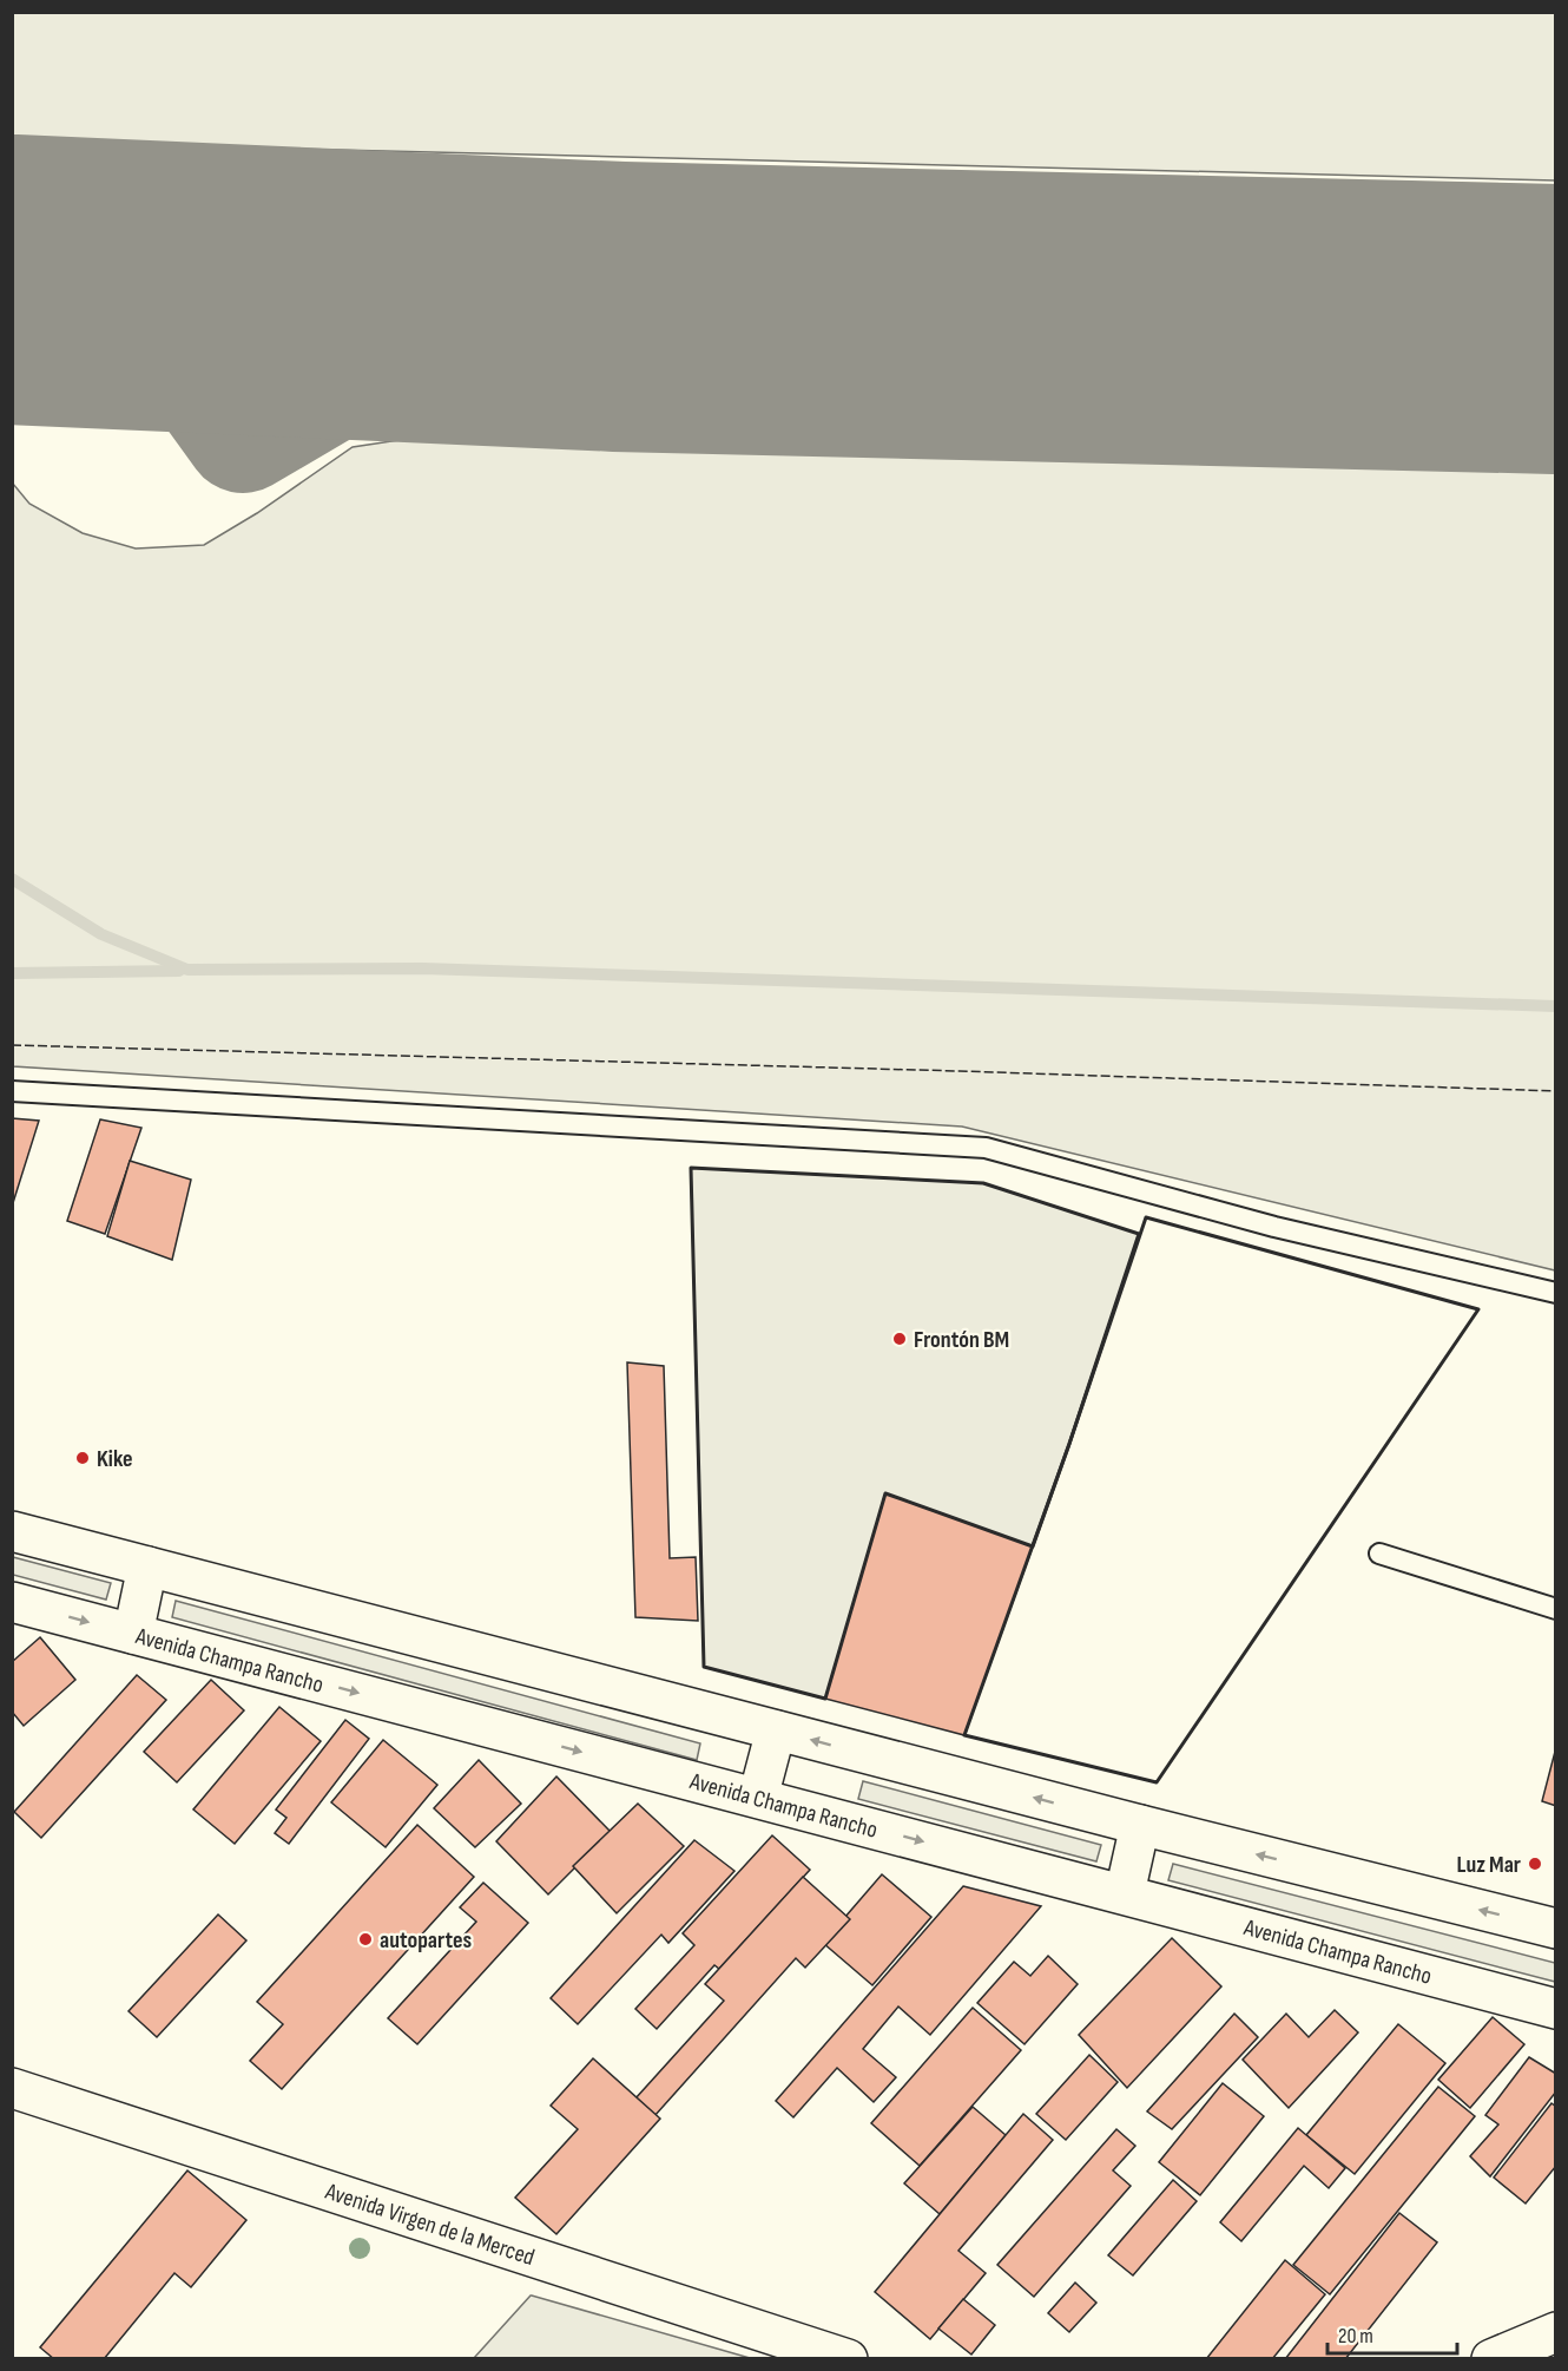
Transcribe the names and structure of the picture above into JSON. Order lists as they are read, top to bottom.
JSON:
{
  "streets": {
    "main road": ["Avenida Champa Rancho", "Avenida Virgen de la Merced"]
  },
  "places": [
    "Frontón BM",
    "Kike",
    "Luz Mar",
    "autopartes"
  ],
  "scale_bar": "20 m"
}
